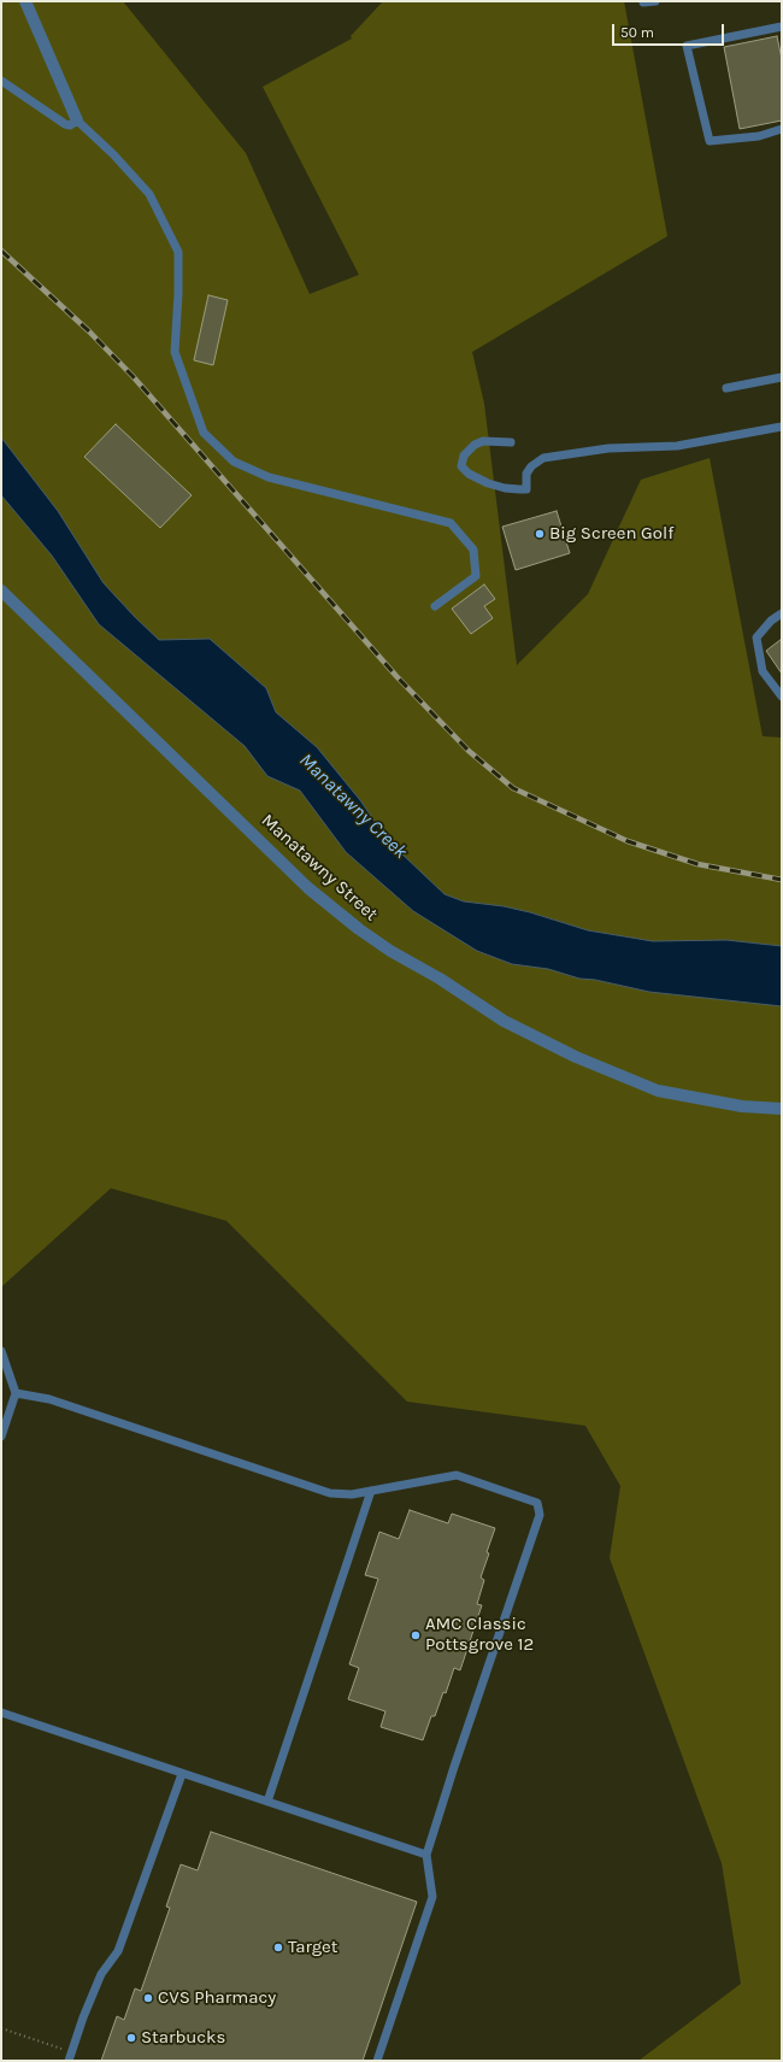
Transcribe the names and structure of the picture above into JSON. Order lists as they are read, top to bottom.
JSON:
{
  "streets": {
    "street": ["Manatawny Street"]
  },
  "water": ["Manatawny Creek"],
  "places": [
    "Big Screen Golf",
    "AMC Classic Pottsgrove 12",
    "Target",
    "CVS Pharmacy",
    "Starbucks"
  ],
  "scale_bar": "50 m"
}
